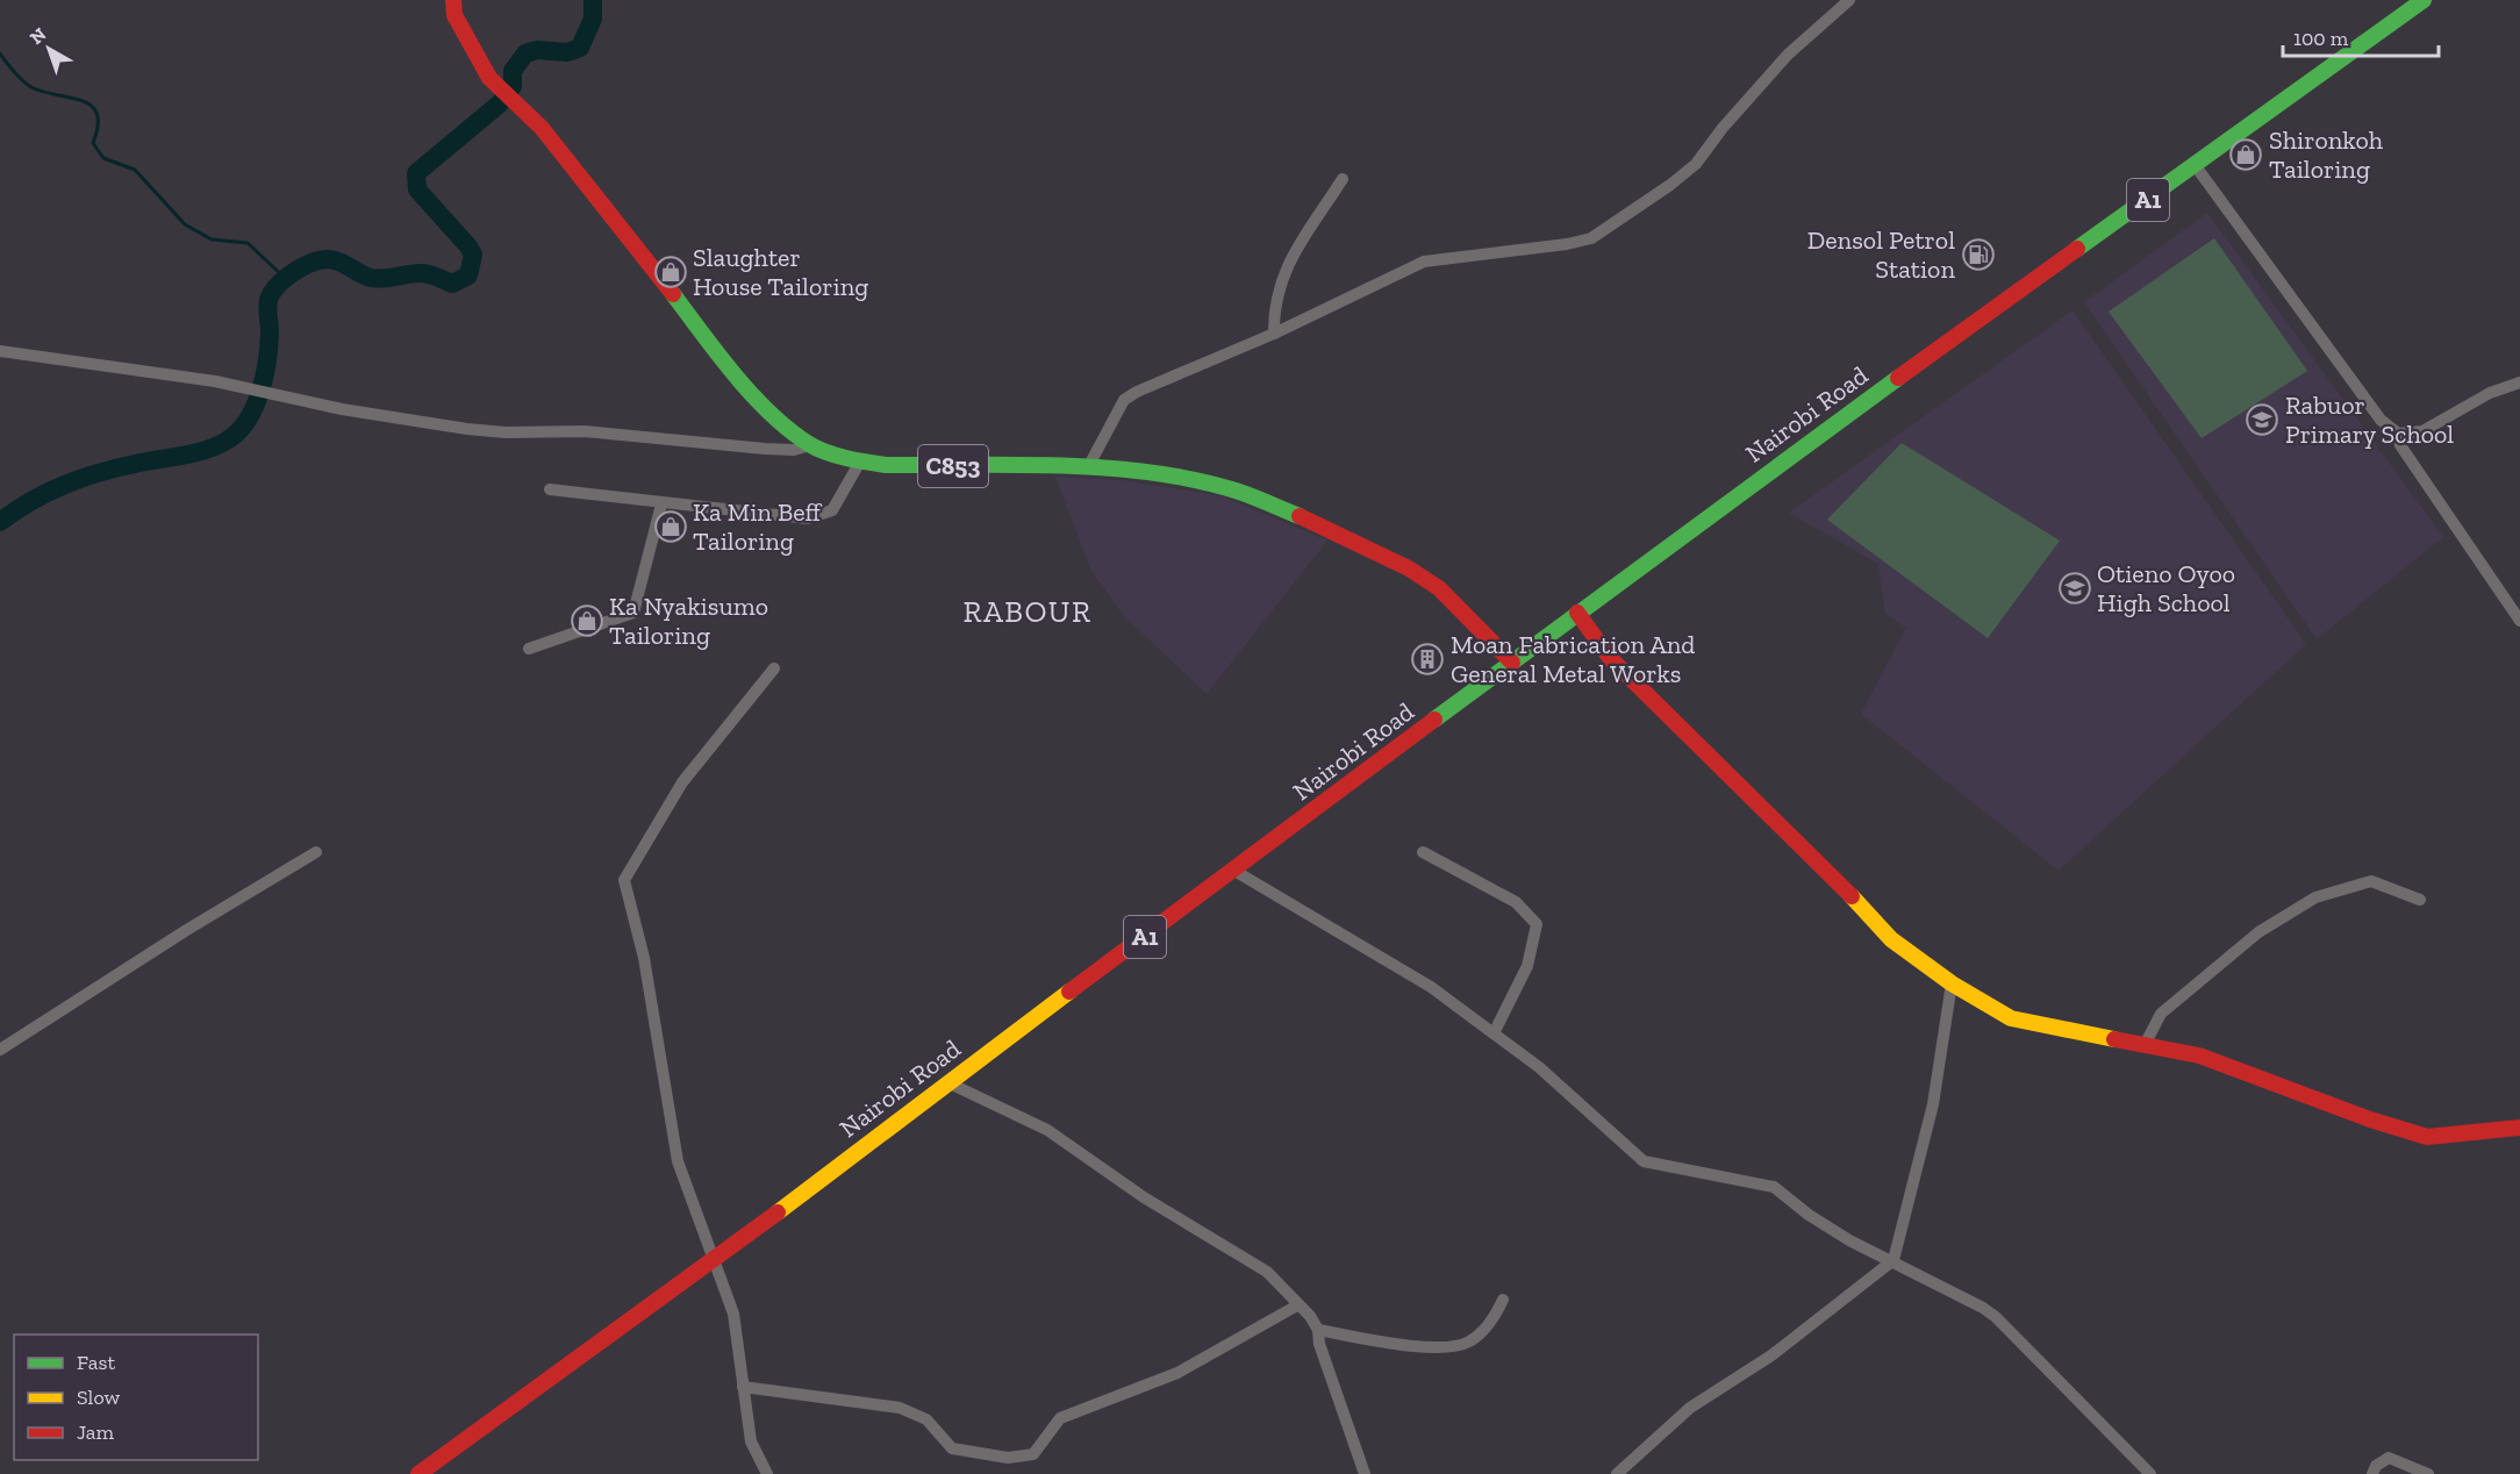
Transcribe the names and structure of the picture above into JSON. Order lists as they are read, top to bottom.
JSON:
{
  "streets": {
    "main road": ["A1", "Nairobi Road", "C853"]
  },
  "crossings": [
    ["Nairobi Road", "C853"]
  ],
  "districts": ["RABOUR"],
  "places": {
    "shop": [
      "Shironkoh Tailoring",
      "Slaughter House Tailoring",
      "Ka Min Beff Tailoring",
      "Ka Nyakisumo Tailoring"
    ],
    "fuel station": ["Densol Petrol Station"],
    "school or university": ["Rabuor Primary School", "Otieno Oyoo High School"],
    "building": ["Moan Fabrication And General Metal Works"]
  },
  "legend": ["Fast", "Slow", "Jam"],
  "scale_bar": "100 m",
  "north": "top left"
}
